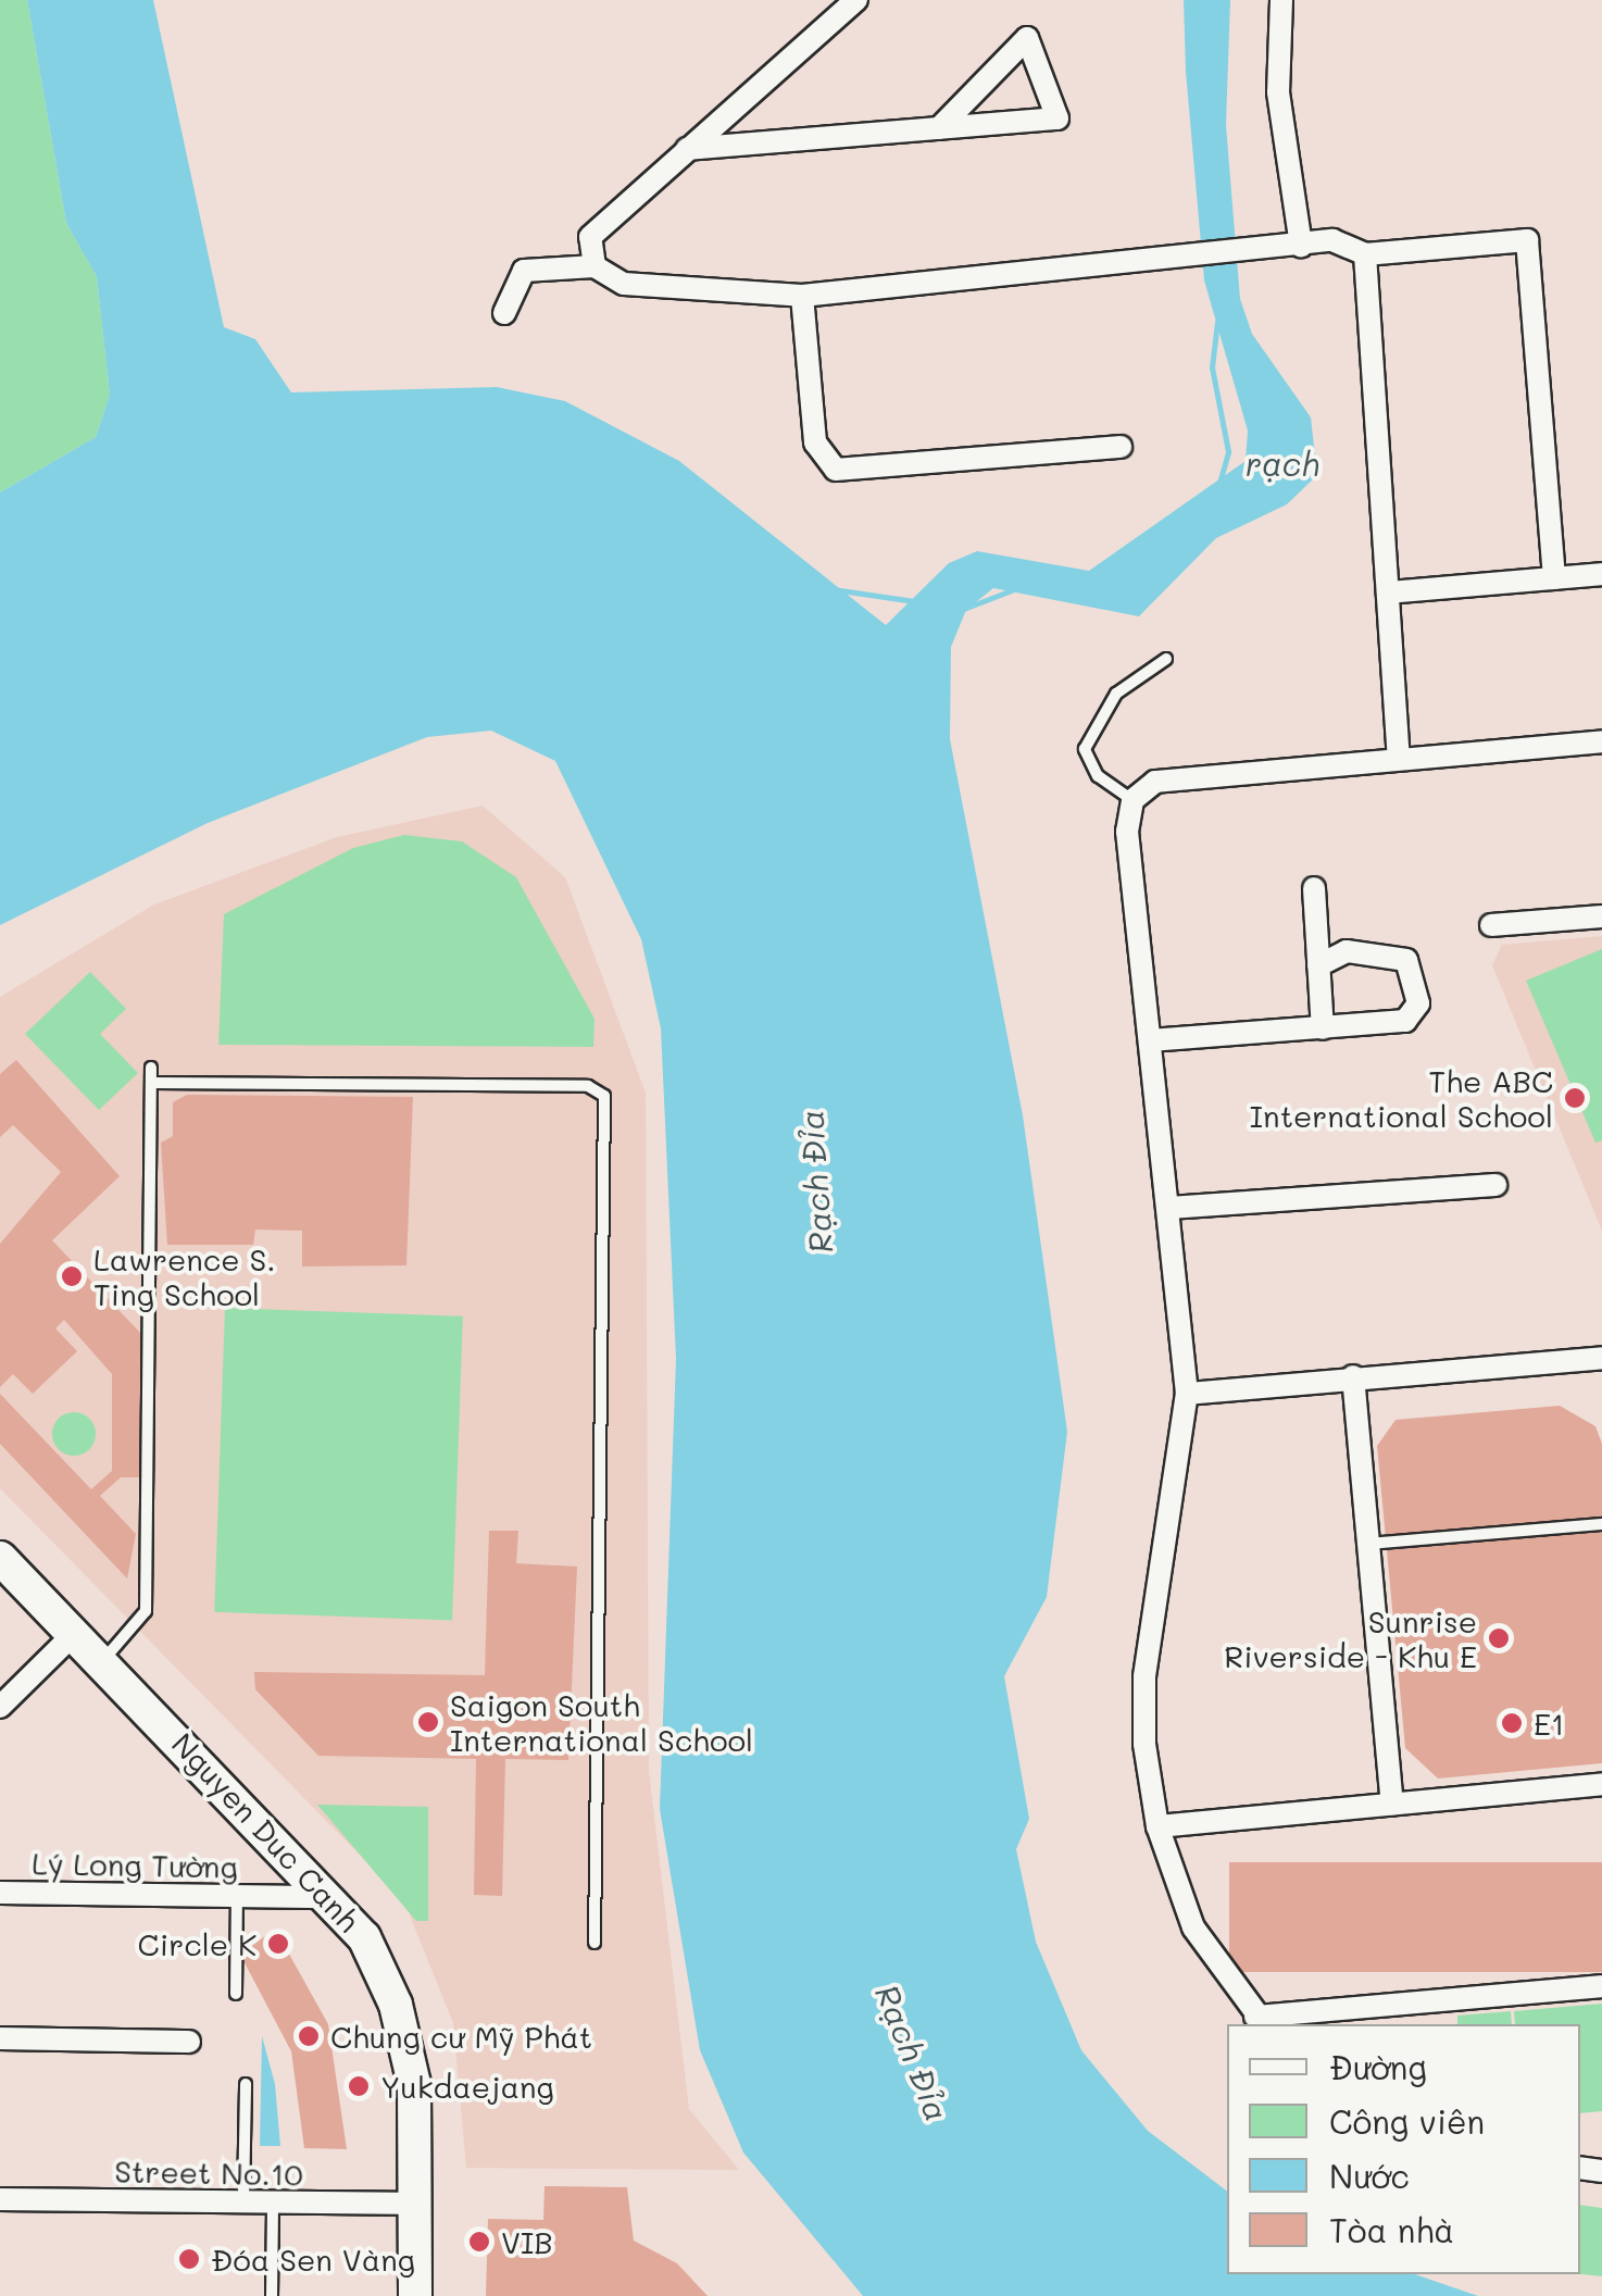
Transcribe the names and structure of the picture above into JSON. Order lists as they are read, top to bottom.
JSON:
{
  "streets": {
    "main road": ["Nguyen Duc Canh"],
    "street": ["Lý Long Tường", "Street No.10"]
  },
  "crossings": [
    ["Nguyen Duc Canh", "Lý Long Tường"],
    ["Nguyen Duc Canh", "Street No.10"]
  ],
  "water": ["rạch", "Rạch Đỉa"],
  "places": [
    "The ABC International School",
    "Lawrence S. Ting School",
    "Sunrise Riverside - Khu E",
    "Saigon South International School",
    "E1",
    "Circle K",
    "Chung cư Mỹ Phát",
    "Yukdaejang",
    "VIB",
    "Đóa Sen Vàng"
  ],
  "legend": [
    "Đường",
    "Công viên",
    "Nước",
    "Tòa nhà"
  ]
}
